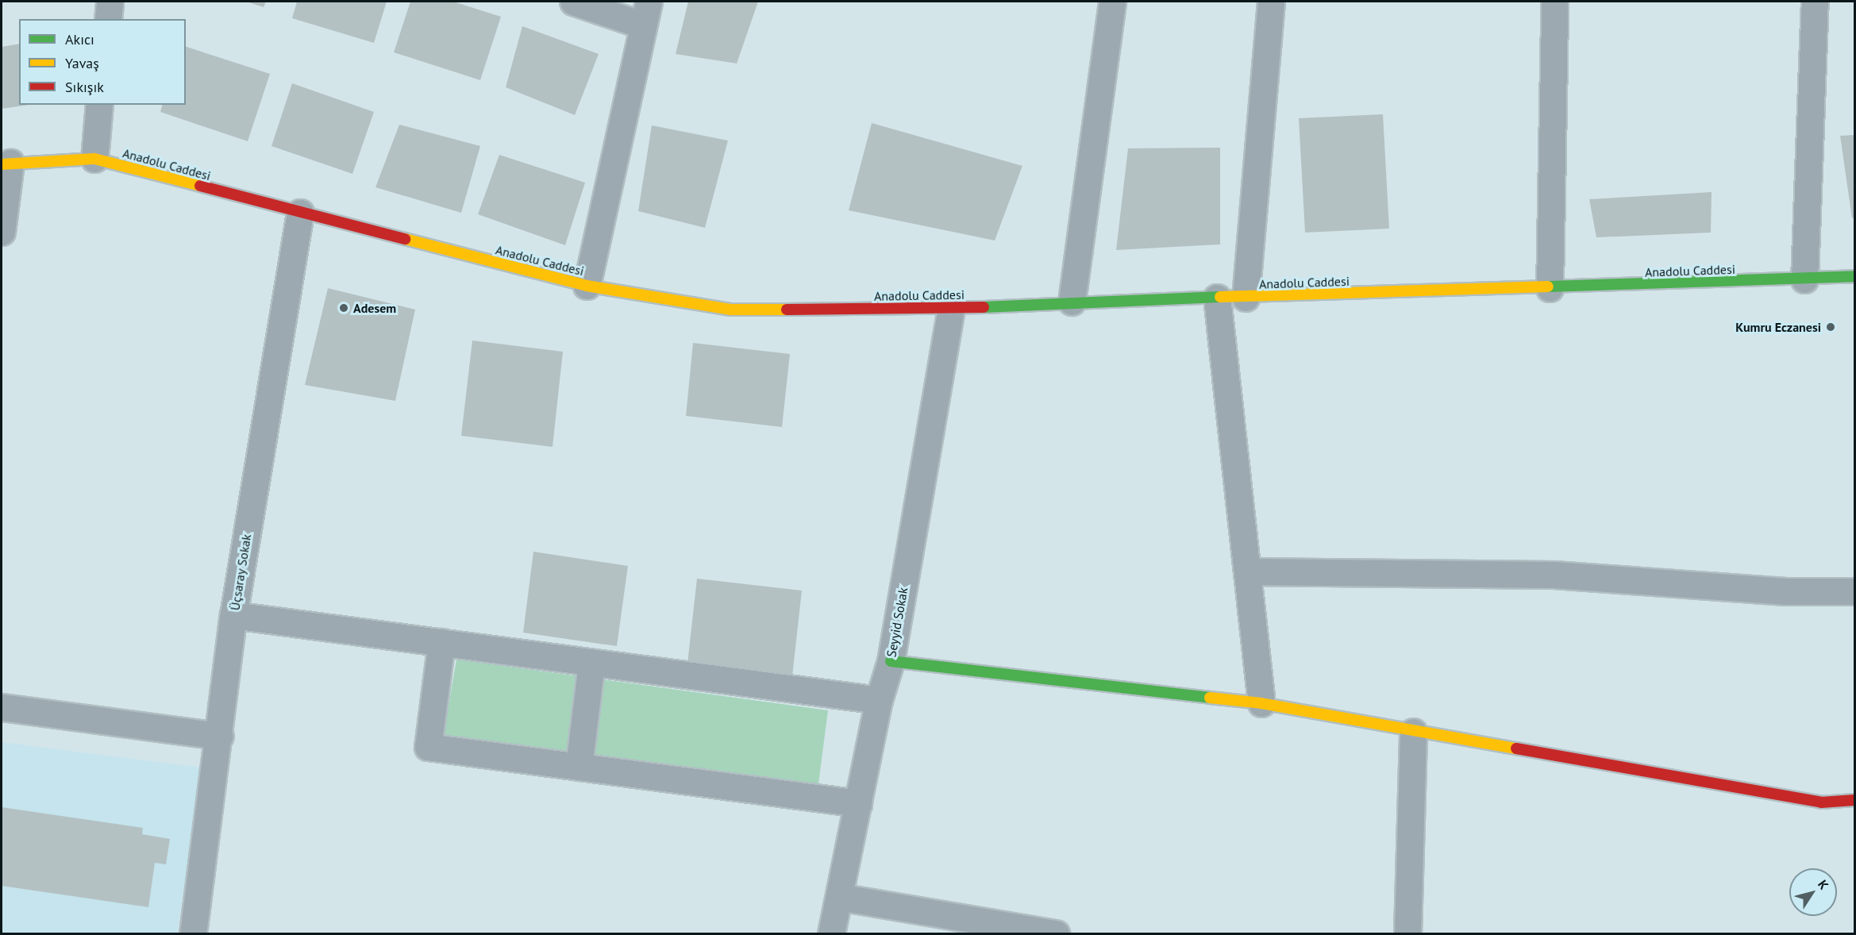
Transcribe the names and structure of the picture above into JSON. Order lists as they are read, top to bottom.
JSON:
{
  "streets": {
    "street": ["Anadolu Caddesi", "Üçsaray Sokak", "Seyyid Sokak"]
  },
  "crossings": [
    ["Anadolu Caddesi", "Üçsaray Sokak"],
    ["Anadolu Caddesi", "Seyyid Sokak"]
  ],
  "places": ["Adesem", "Kumru Eczanesi"],
  "legend": ["Akıcı", "Yavaş", "Sıkışık"],
  "north": "top right"
}
